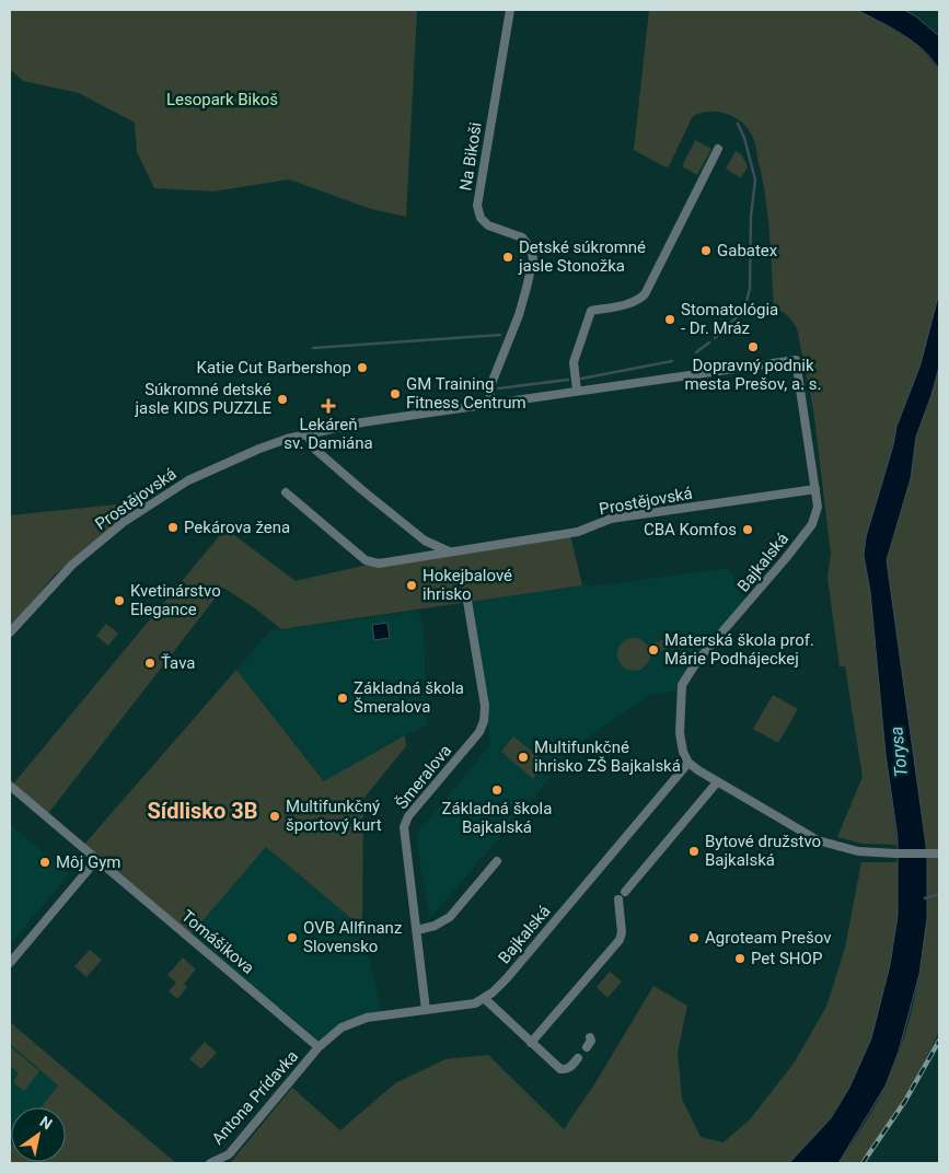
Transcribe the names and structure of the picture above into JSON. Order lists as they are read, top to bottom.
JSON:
{
  "streets": {
    "street": [
      "Na Bikoši",
      "Prostějovská",
      "Bajkalská",
      "Šmeralova",
      "Tomášikova",
      "Antona Prídavka"
    ]
  },
  "crossings": [
    ["Na Bikoši", "Prostějovská"],
    ["Prostějovská", "Bajkalská"],
    ["Bajkalská", "Šmeralova"],
    ["Bajkalská", "Tomášikova"],
    ["Bajkalská", "Antona Prídavka"],
    ["Tomášikova", "Antona Prídavka"]
  ],
  "districts": ["Sídlisko 3B"],
  "water": ["Torysa"],
  "parks": ["Lesopark Bikoš"],
  "places": {
    "other": [
      "Gabatex",
      "Detské súkromné jasle Stonožka",
      "Stomatológia - Dr. Mráz",
      "Dopravný podnik mesta Prešov, a. s.",
      "Katie Cut Barbershop",
      "GM Training Fitness Centrum",
      "Súkromné detské jasle KIDS PUZZLE",
      "Pekárova žena",
      "CBA Komfos",
      "Hokejbalové ihrisko",
      "Kvetinárstvo Elegance",
      "Materská škola prof. Márie Podhájeckej",
      "Ťava",
      "Základná škola Šmeralova",
      "Multifunkčné ihrisko ZŠ Bajkalská",
      "Základná škola Bajkalská",
      "Multifunkčný športový kurt",
      "Bytové družstvo Bajkalská",
      "Môj Gym",
      "OVB Allfinanz Slovensko",
      "Agroteam Prešov",
      "Pet SHOP"
    ],
    "health": ["Lekáreň sv. Damiána"]
  },
  "north": "top right"
}
